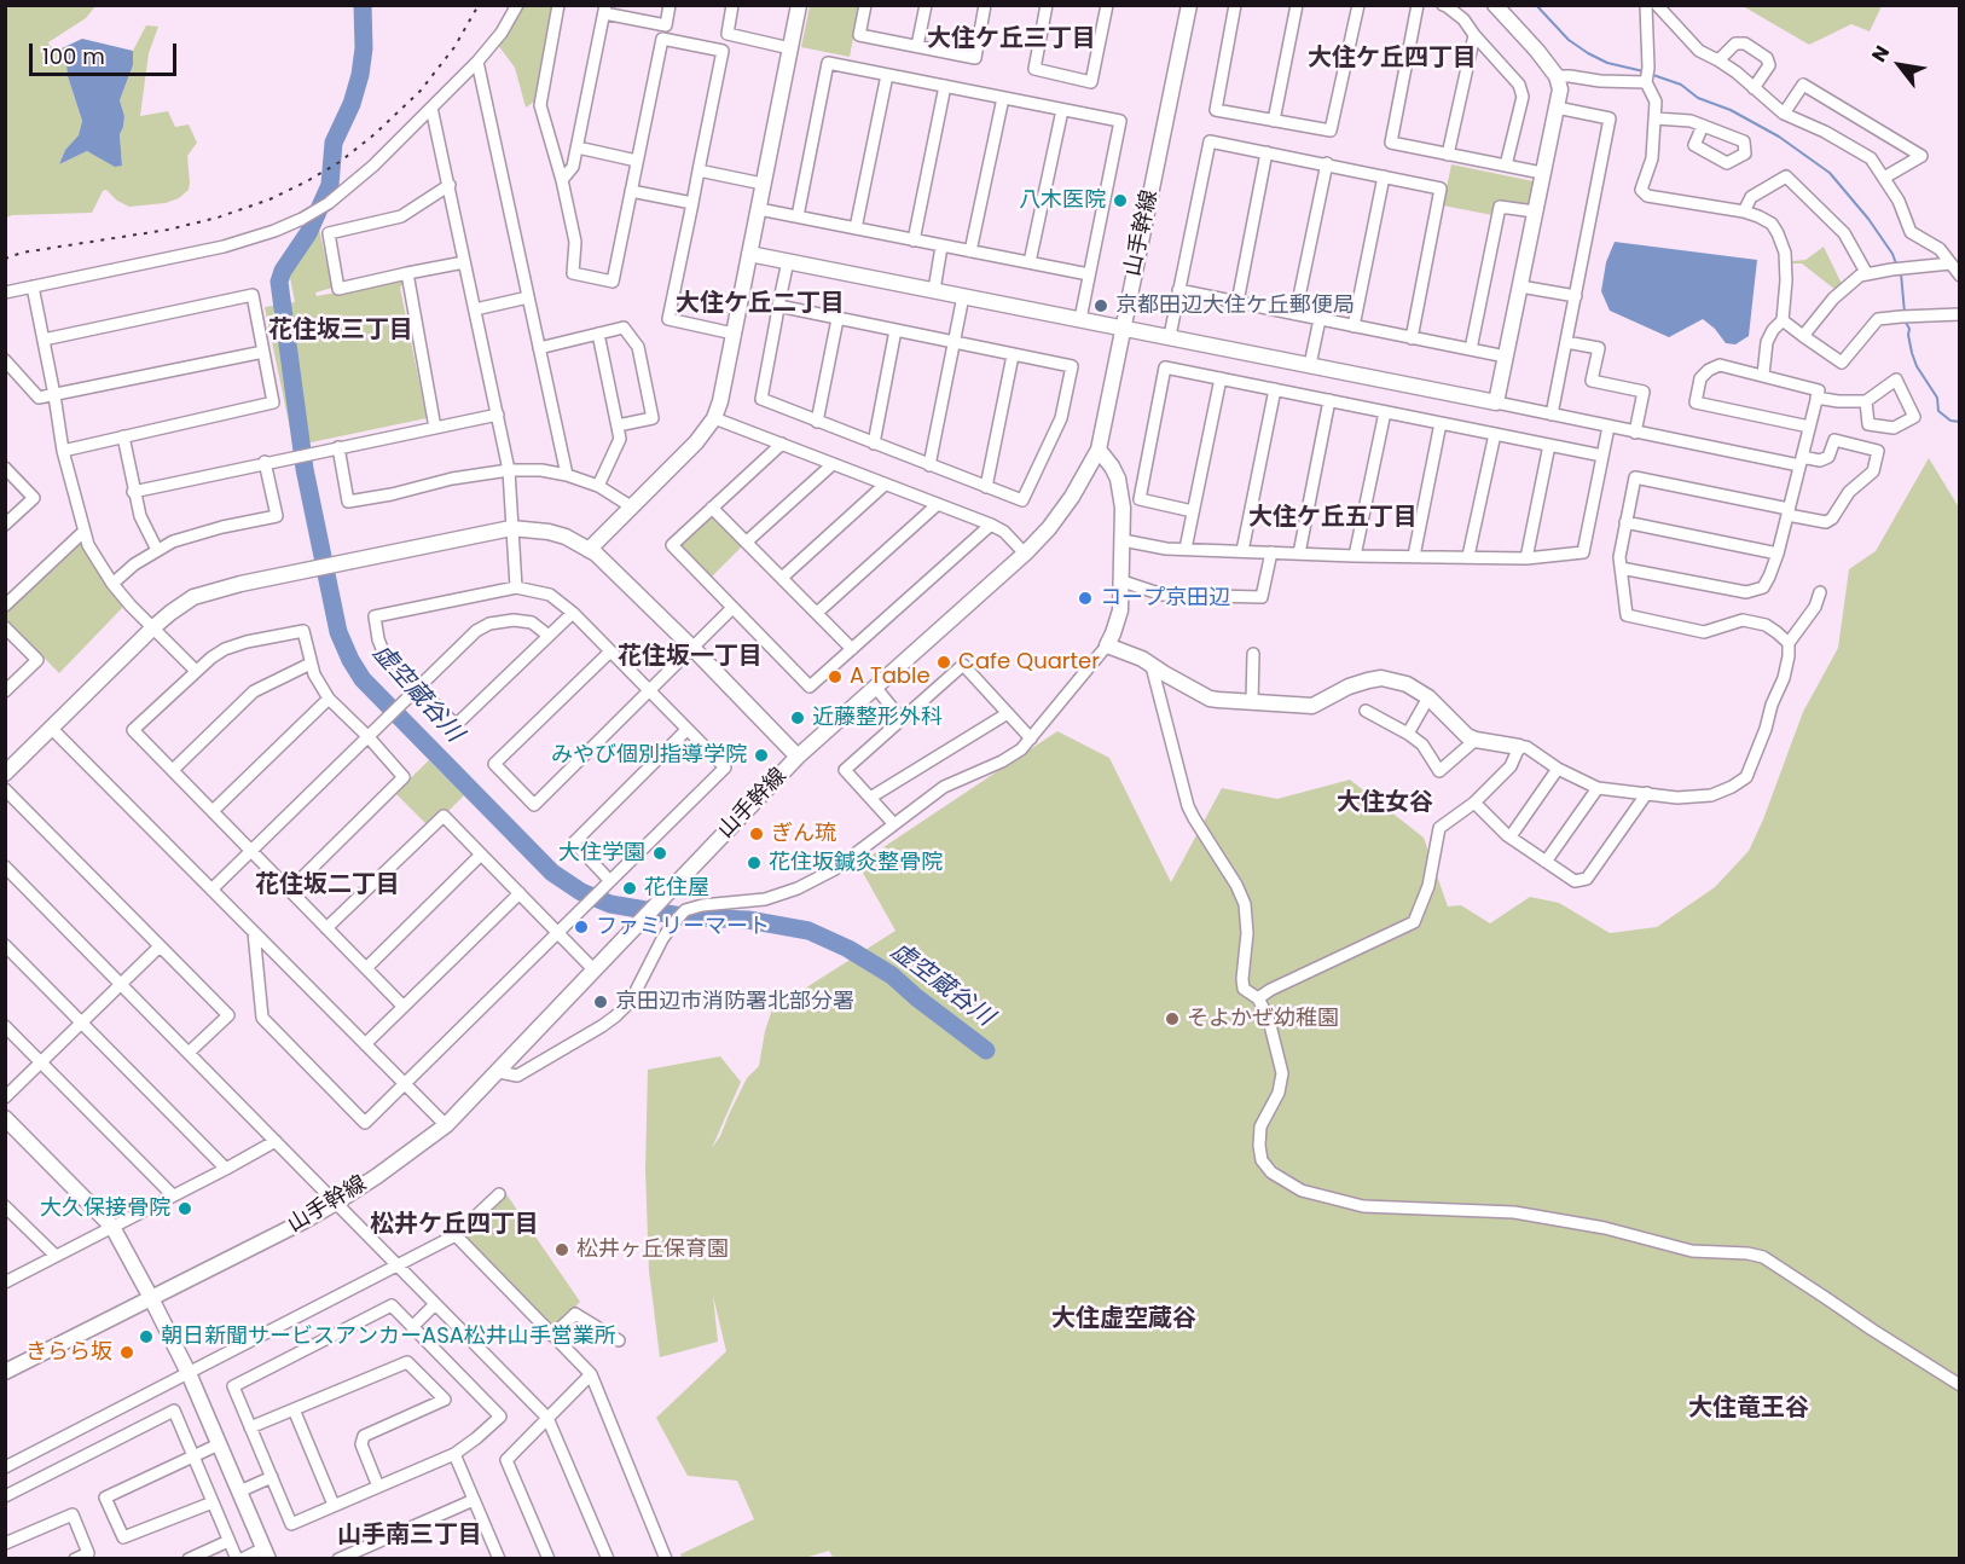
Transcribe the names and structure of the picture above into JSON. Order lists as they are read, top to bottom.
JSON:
{
  "streets": {
    "street": ["山手幹線"]
  },
  "districts": [
    "大住ケ丘三丁目",
    "大住ケ丘四丁目",
    "大住ケ丘二丁目",
    "花住坂三丁目",
    "大住ケ丘五丁目",
    "花住坂一丁目",
    "大住女谷",
    "花住坂二丁目",
    "松井ケ丘四丁目",
    "大住虚空蔵谷",
    "大住竜王谷",
    "山手南三丁目"
  ],
  "water": ["虚空蔵谷川"],
  "places": [
    "八木医院",
    "京都田辺大住ケ丘郵便局",
    "コープ京田辺",
    "Cafe Quarter",
    "A Table",
    "近藤整形外科",
    "みやび個別指導学院",
    "ぎん琉",
    "大住学園",
    "花住坂鍼灸整骨院",
    "花住屋",
    "ファミリーマート",
    "京田辺市消防署北部分署",
    "そよかぜ幼稚園",
    "大久保接骨院",
    "松井ヶ丘保育園",
    "朝日新聞サービスアンカーASA松井山手営業所",
    "きらら坂"
  ],
  "scale_bar": "100 m",
  "north": "top left"
}
